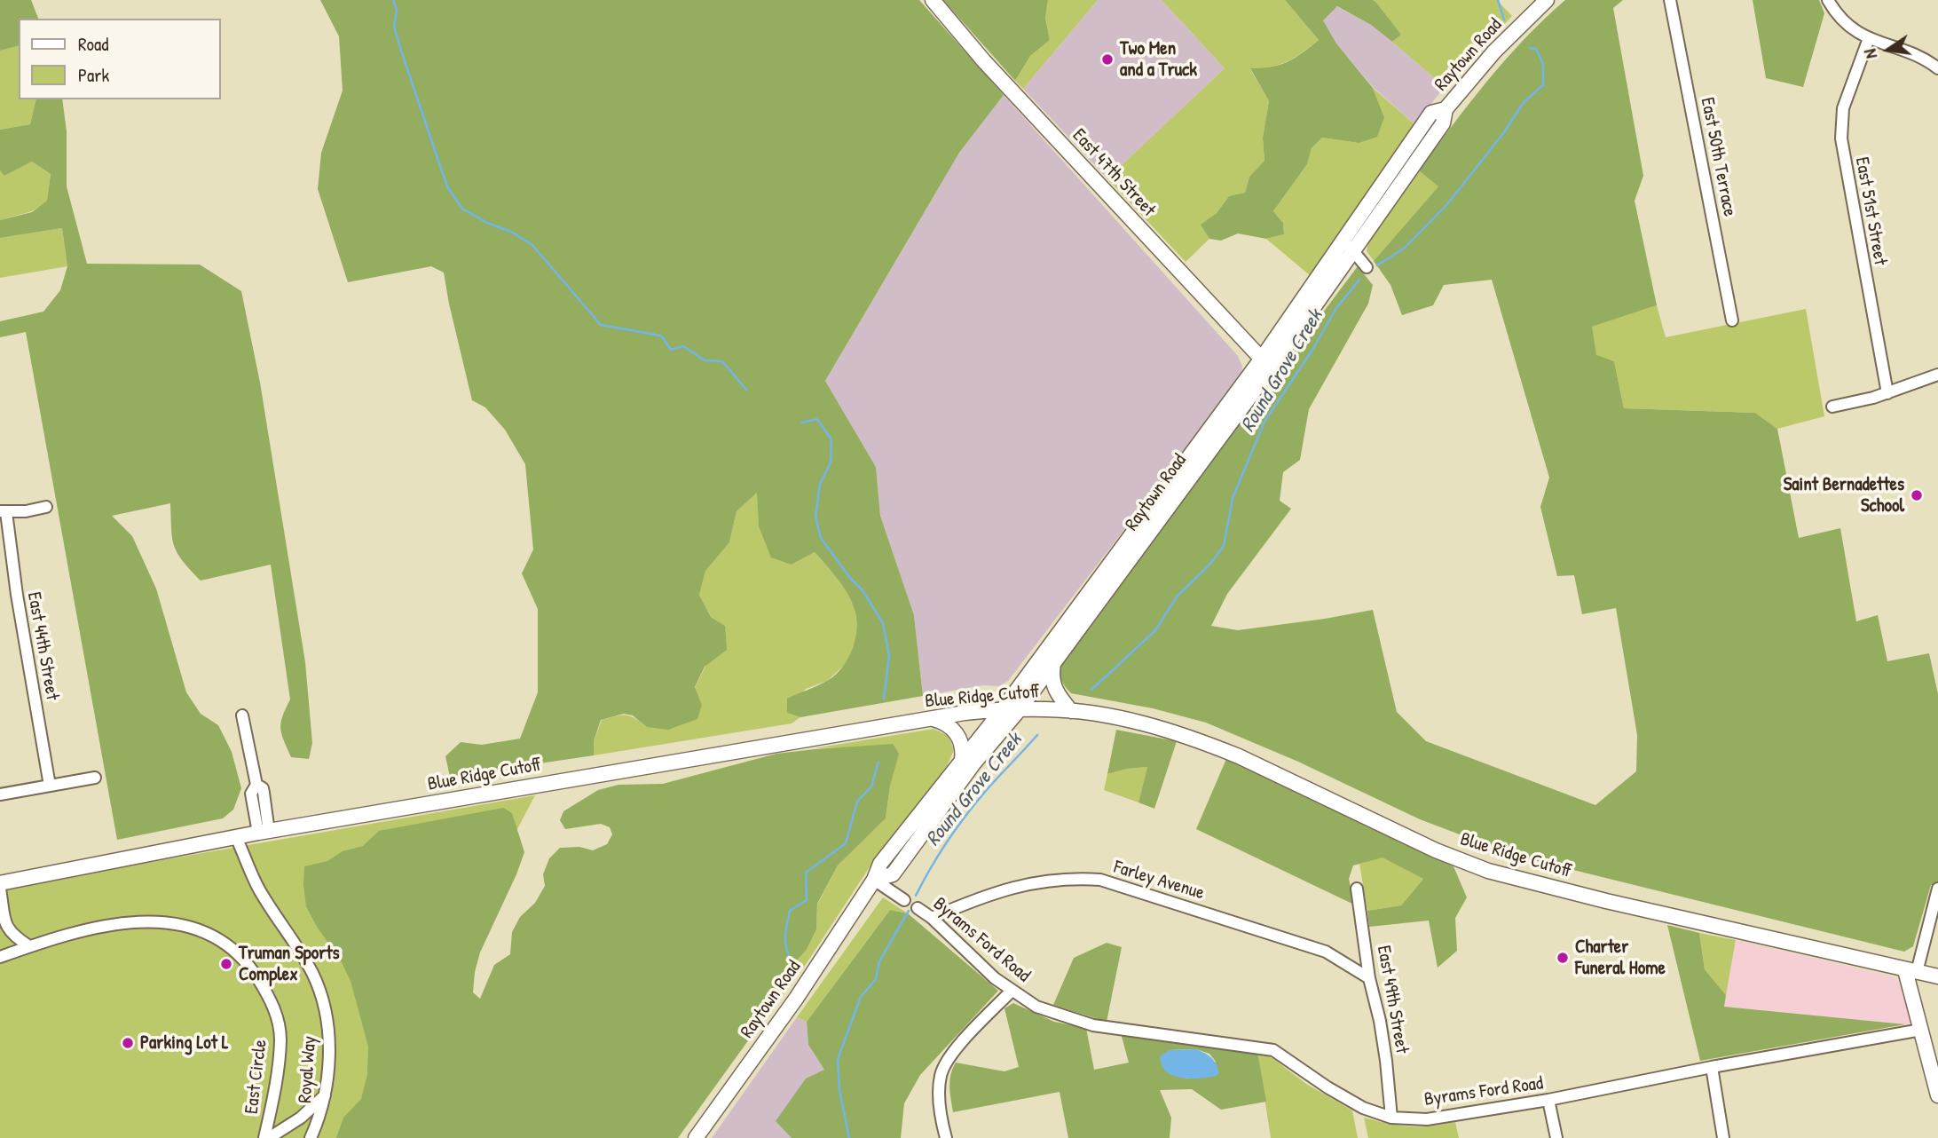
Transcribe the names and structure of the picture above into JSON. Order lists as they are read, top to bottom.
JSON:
{
  "streets": {
    "main road": ["Raytown Road", "East 47th Street", "Blue Ridge Cutoff"],
    "street": [
      "East 50th Terrace",
      "East 51st Street",
      "East 44th Street",
      "Farley Avenue",
      "Byrams Ford Road",
      "East 49th Street",
      "Royal Way",
      "East Circle"
    ]
  },
  "crossings": [
    ["Raytown Road", "East 47th Street"],
    ["Raytown Road", "Blue Ridge Cutoff"],
    ["Raytown Road", "Byrams Ford Road"],
    ["Blue Ridge Cutoff", "Royal Way"],
    ["Farley Avenue", "Byrams Ford Road"],
    ["Farley Avenue", "East 49th Street"],
    ["Byrams Ford Road", "East 49th Street"]
  ],
  "water": ["Round Grove Creek"],
  "places": [
    "Two Men and a Truck",
    "Saint Bernadettes School",
    "Charter Funeral Home",
    "Truman Sports Complex",
    "Parking Lot L"
  ],
  "legend": ["Road", "Park"],
  "north": "left"
}
